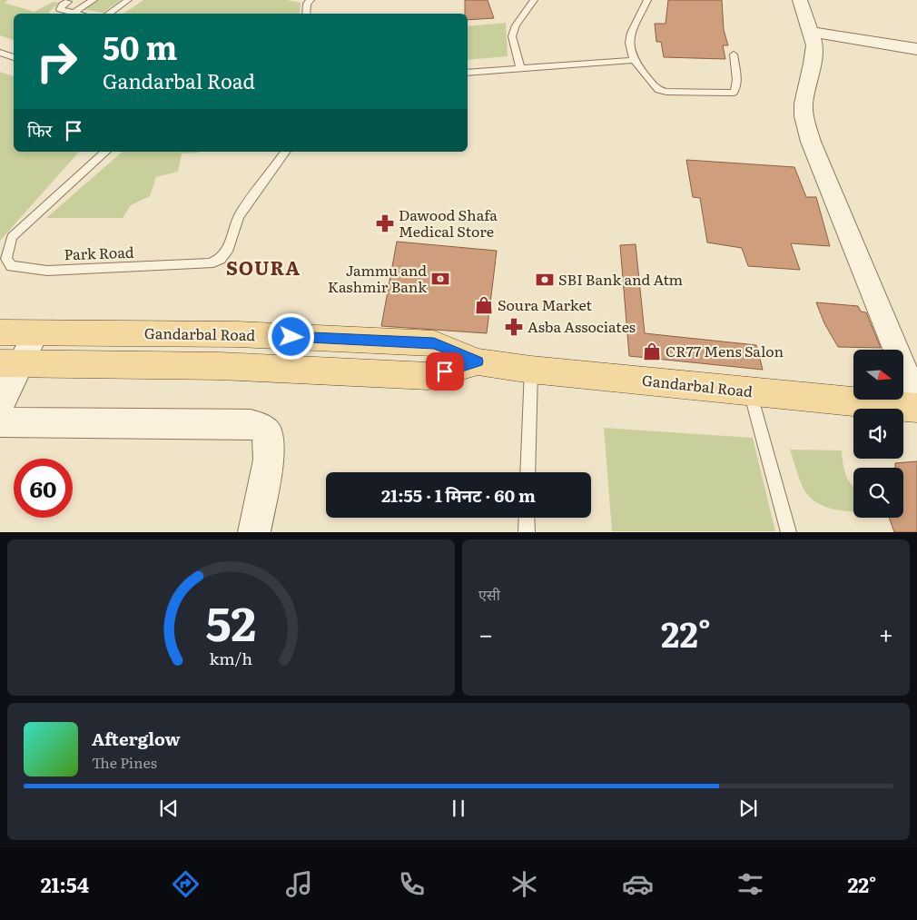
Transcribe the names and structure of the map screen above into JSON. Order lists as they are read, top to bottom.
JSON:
{
  "streets": {
    "main road": ["Gandarbal Road"],
    "lane": ["Park Road"]
  },
  "districts": ["SOURA"],
  "places": {
    "pharmacy": ["Dawood Shafa Medical Store", "Asba Associates"],
    "bank": ["Jammu and Kashmir Bank", "SBI Bank and Atm"],
    "shop": ["Soura Market", "CR77 Mens Salon"]
  },
  "north": "right",
  "page": {
    "turn": ["50 m", "Gandarbal Road"],
    "then": "फिर",
    "limit": "60",
    "trip": "21:55 · 1 मिनट · 60 m",
    "tile": "एसी",
    "heat": ["−", "22°", "+"],
    "song": ["Afterglow", "The Pines"],
    "tabs": ["21:54", "22°"],
    "gauge": ["52", "km/h"]
  }
}
